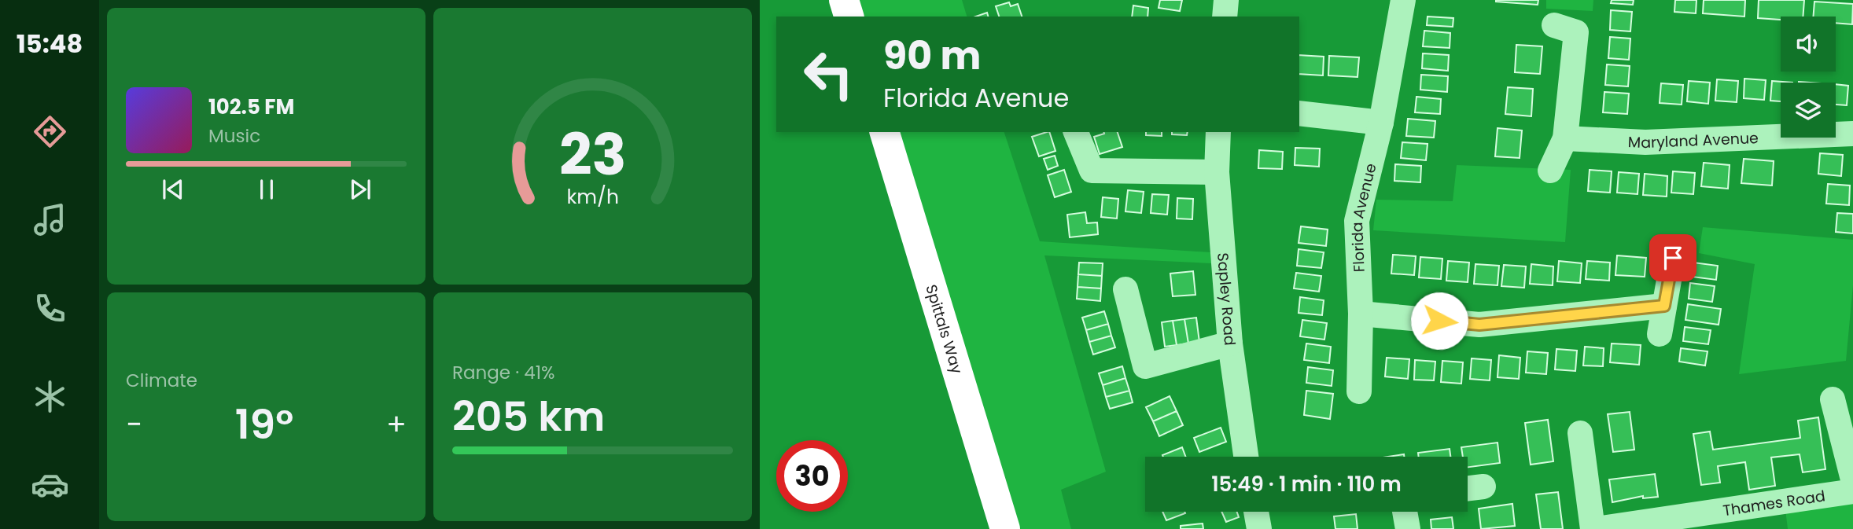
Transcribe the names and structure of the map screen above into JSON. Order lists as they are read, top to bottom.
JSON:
{
  "streets": {
    "highway": ["Spittals Way"],
    "street": [
      "Maryland Avenue",
      "Florida Avenue",
      "Sapley Road",
      "Thames Road"
    ]
  },
  "page": {
    "tabs": "15:48",
    "turn": ["90 m", "Florida Avenue"],
    "song": ["102.5 FM", "Music"],
    "tile": [
      "Climate",
      ["Range · 41%", "205 km"]
    ],
    "heat": ["−", "19°", "+"],
    "limit": "30",
    "trip": "15:49 · 1 min · 110 m",
    "gauge": ["23", "km/h"]
  }
}
